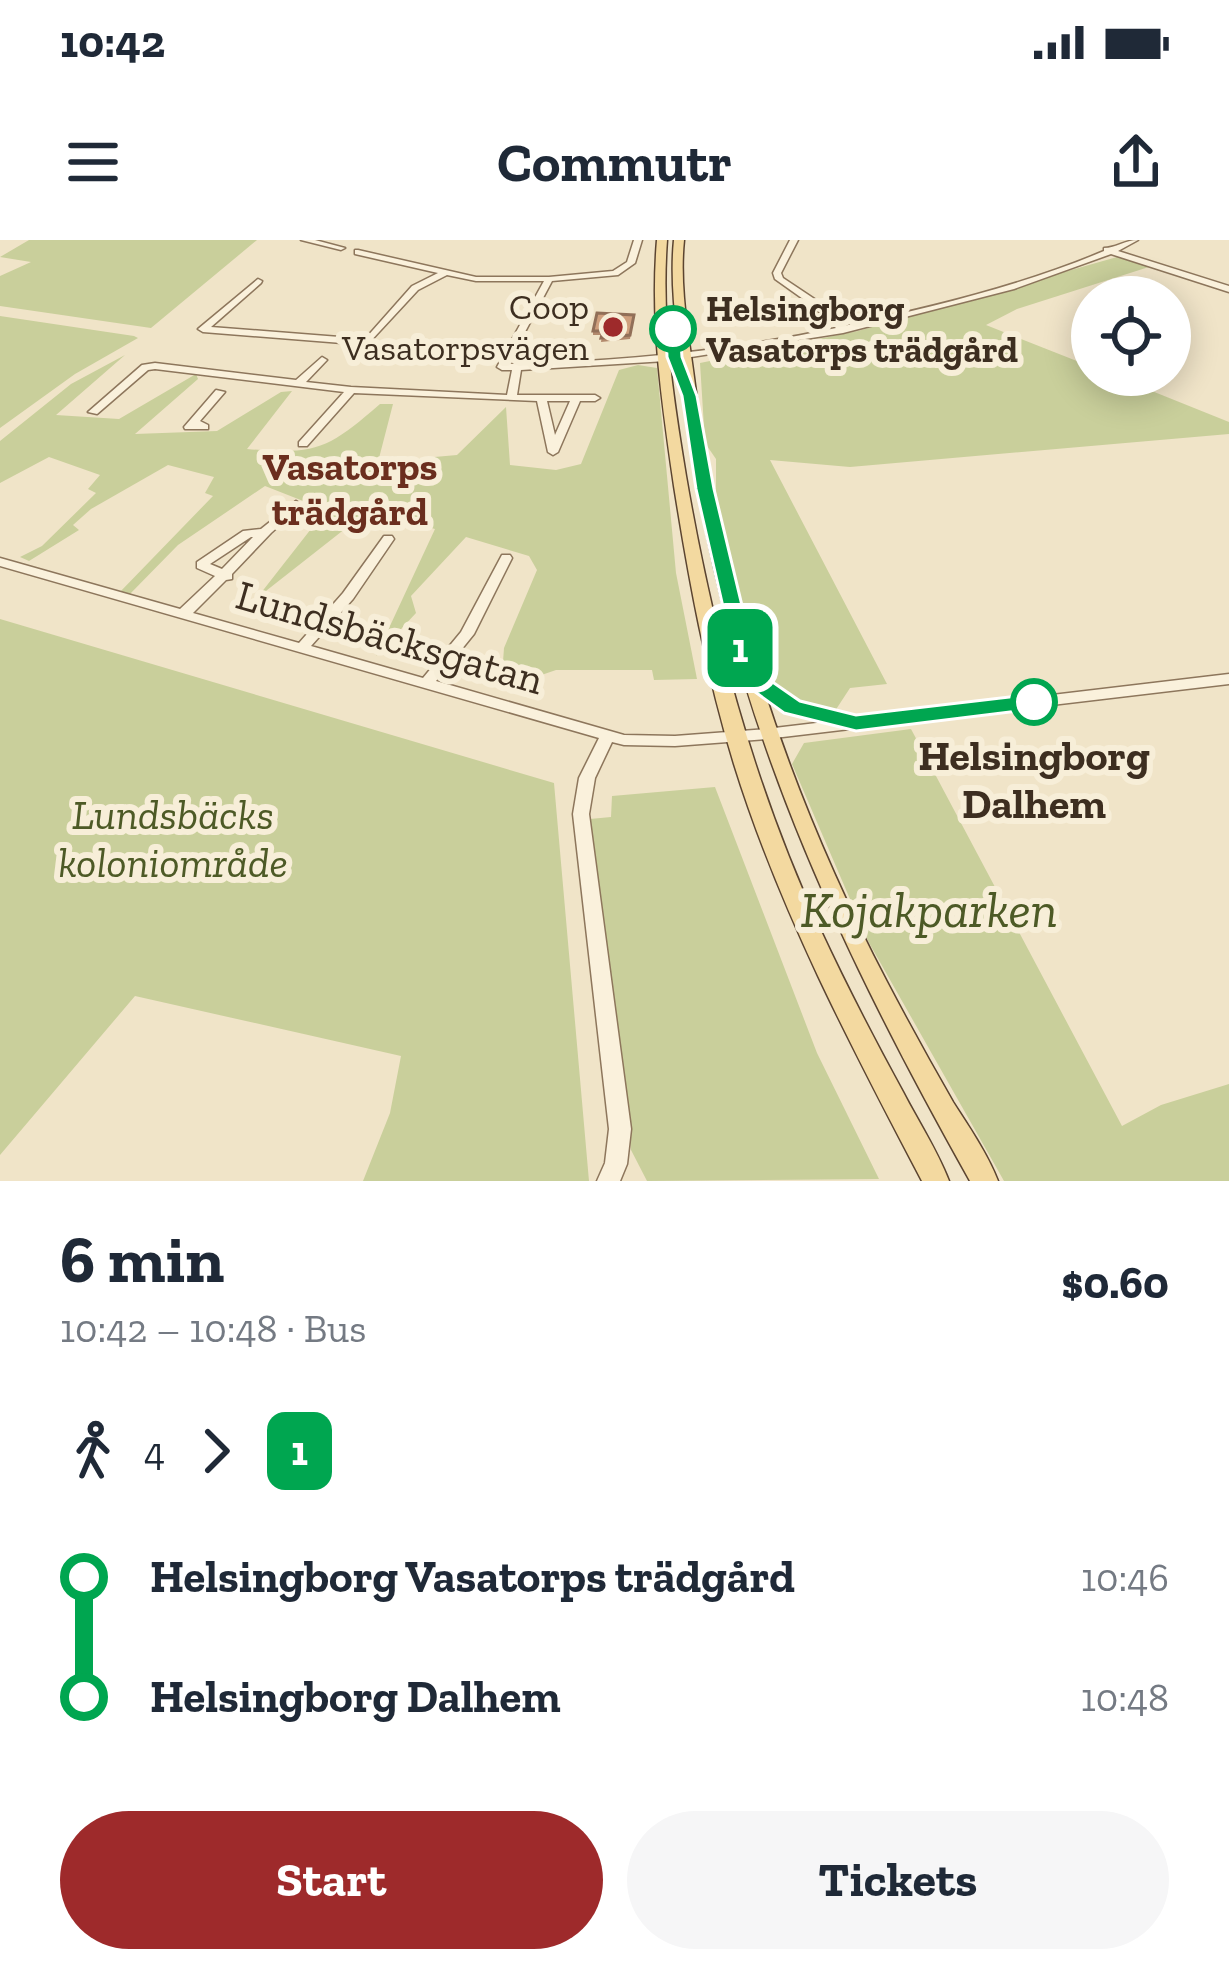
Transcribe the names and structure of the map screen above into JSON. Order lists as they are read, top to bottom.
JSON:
{
  "streets": {
    "street": ["Lundsbäcksgatan"]
  },
  "districts": ["Vasatorps trädgård"],
  "parks": ["Lundsbäcks koloniområde", "Kojakparken"],
  "places": ["Coop Vasatorpsvägen", "Helsingborg Vasatorps trädgård", "Helsingborg Dalhem"],
  "lines": ["bus line 1"],
  "page": {
    "status": "10:42",
    "header": "Commutr",
    "on_map": "1",
    "heading": ["6 min", "10:42 – 10:48 · Bus", "$0.60"],
    "legs": ["4", "1"],
    "list": [
      {
        "name": "Helsingborg Vasatorps trädgård",
        "value": "10:46"
      },
      {
        "name": "Helsingborg Dalhem",
        "value": "10:48"
      }
    ],
    "buttons": ["Start", "Tickets"]
  }
}
